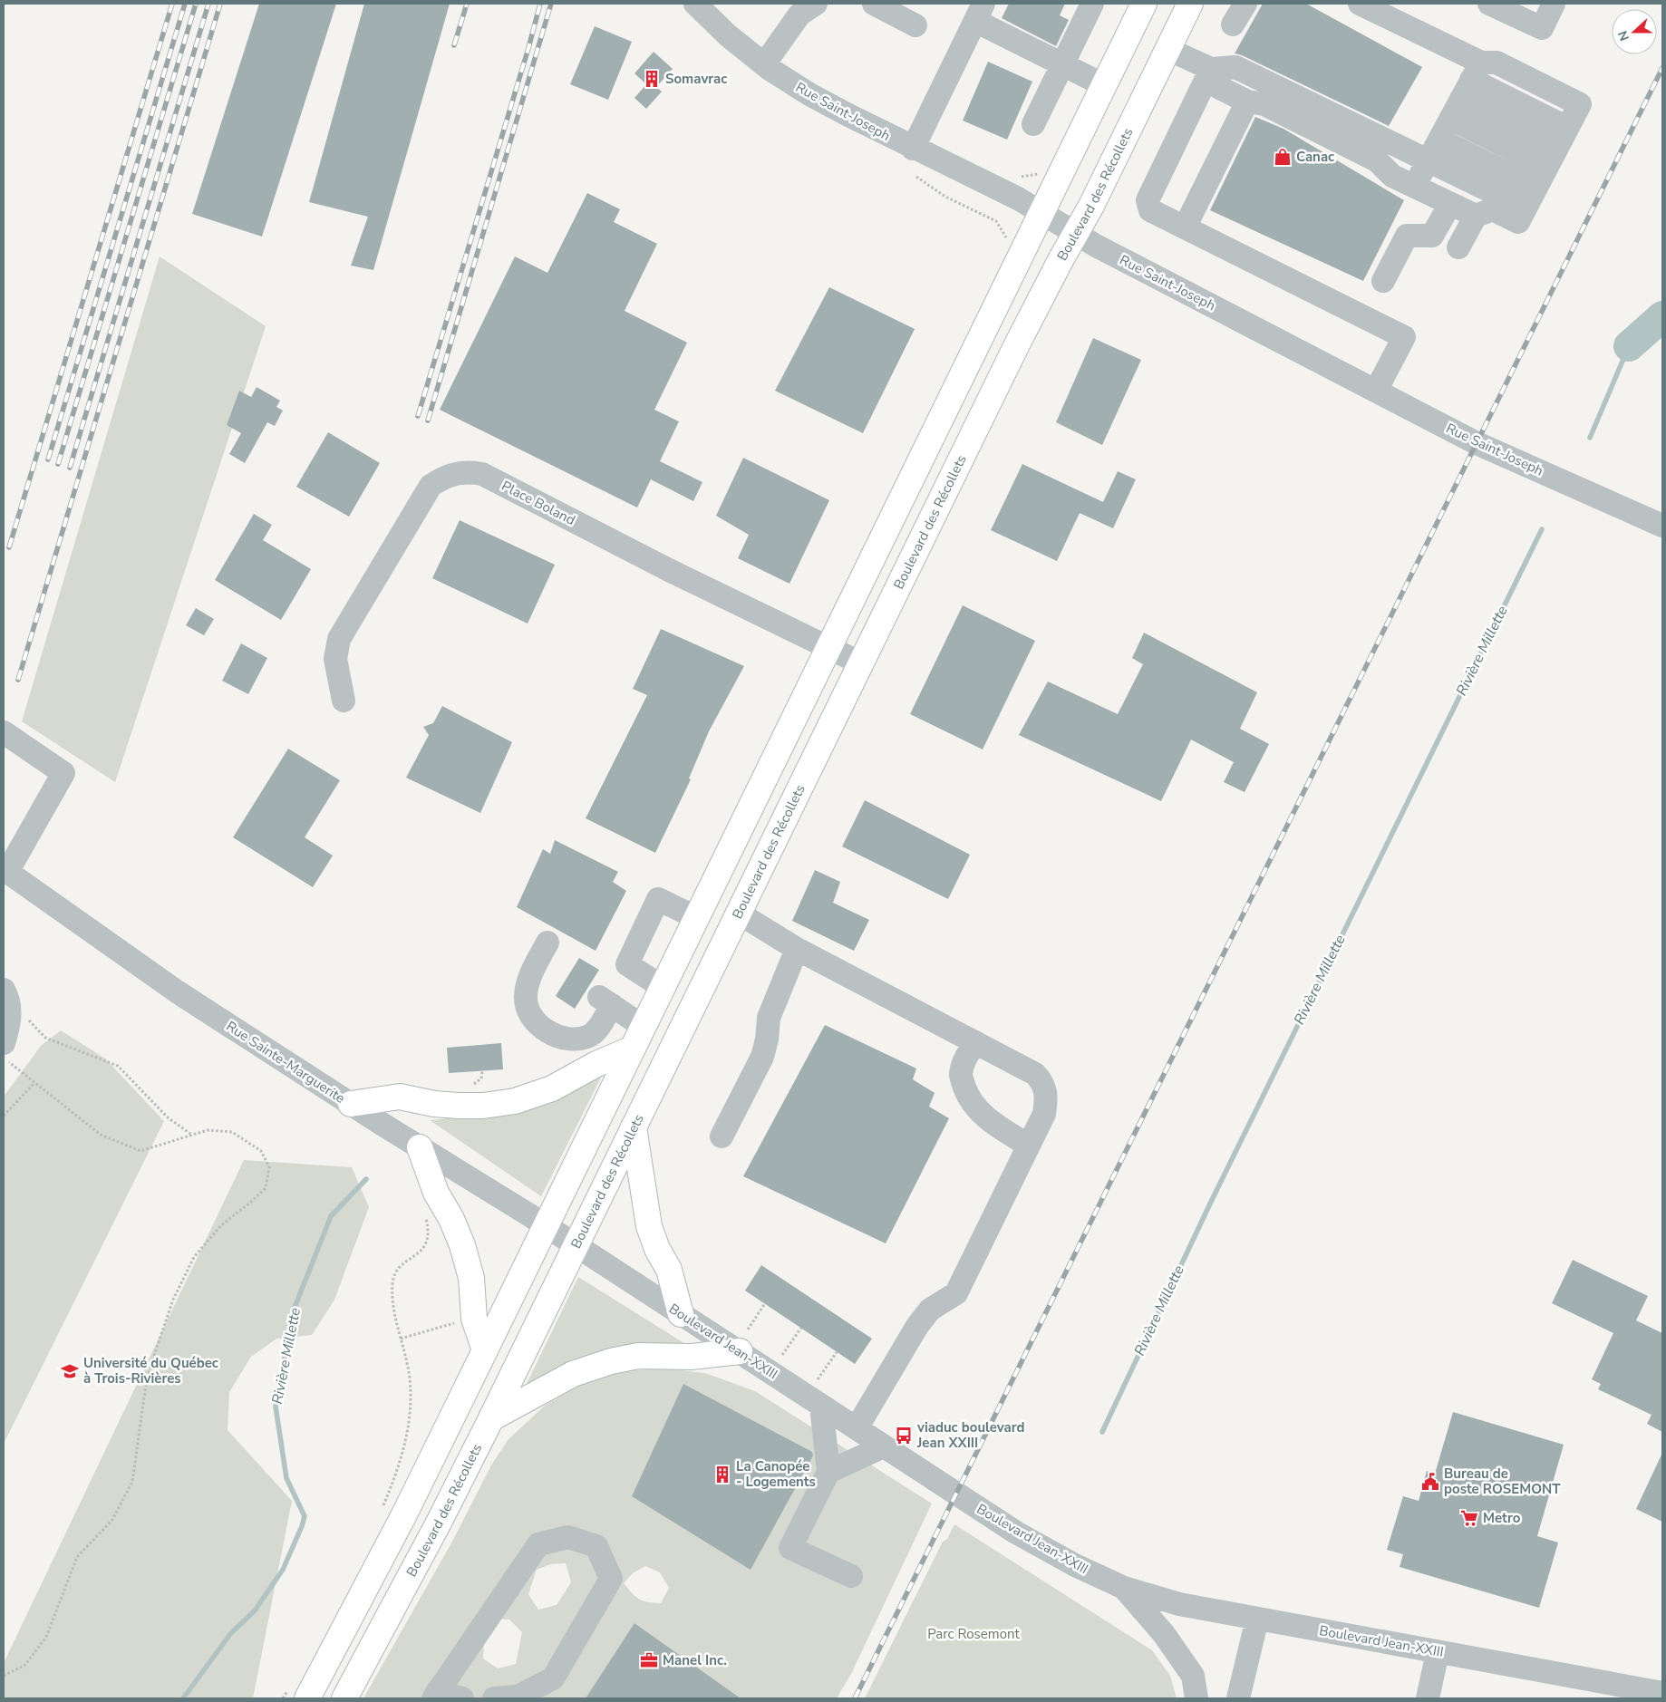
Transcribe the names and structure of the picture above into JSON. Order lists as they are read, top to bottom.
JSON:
{
  "streets": {
    "main road": ["Boulevard des Récollets"],
    "street": [
      "Rue Saint-Joseph",
      "Place Boland",
      "Rue Sainte-Marguerite",
      "Boulevard Jean-XXIII"
    ]
  },
  "crossings": [
    ["Rue Saint-Joseph", "Boulevard des Récollets"],
    ["Boulevard des Récollets", "Place Boland"],
    ["Boulevard des Récollets", "Rue Sainte-Marguerite"],
    ["Boulevard des Récollets", "Boulevard Jean-XXIII"],
    ["Rue Sainte-Marguerite", "Boulevard Jean-XXIII"]
  ],
  "water": ["Rivière Millette"],
  "parks": ["Parc Rosemont"],
  "places": {
    "building": ["Somavrac", "La Canopée - Logements"],
    "shop": ["Canac"],
    "school or university": ["Université du Québec à Trois-Rivières"],
    "bus stop": ["viaduc boulevard Jean XXIII"],
    "public building": ["Bureau de poste ROSEMONT"],
    "supermarket": ["Metro"],
    "office": ["Manel Inc."]
  },
  "north": "left"
}
